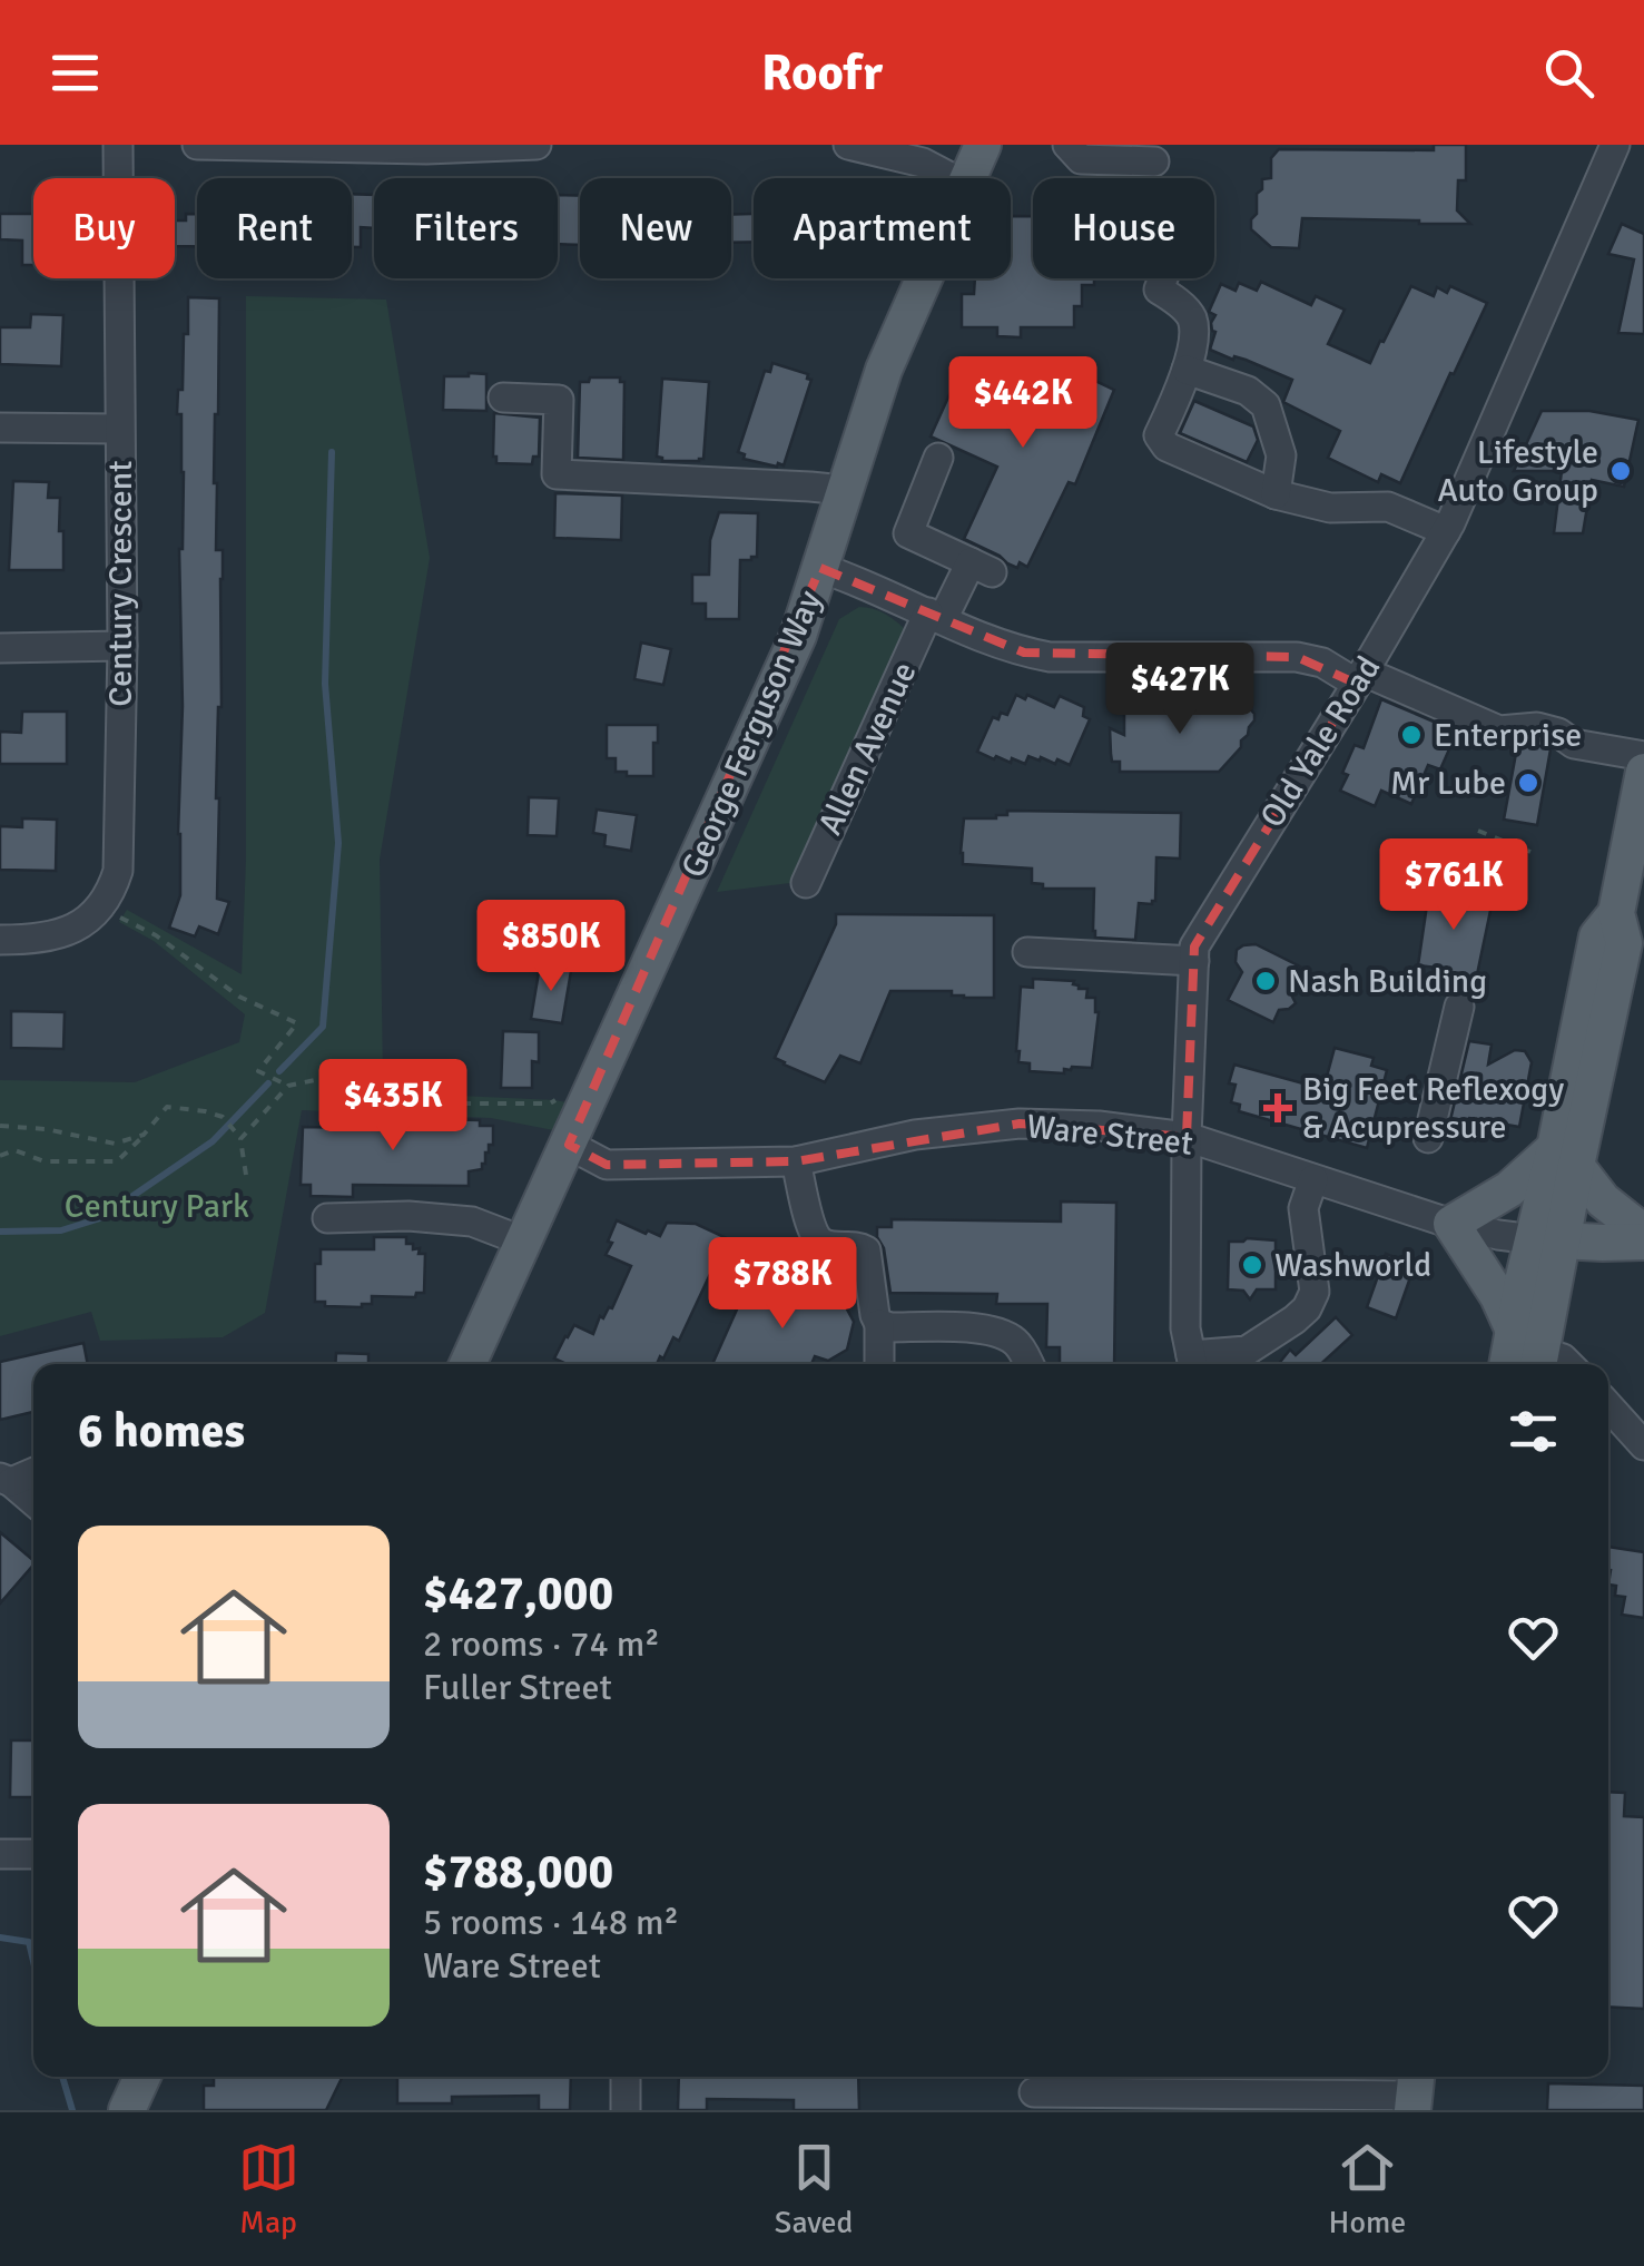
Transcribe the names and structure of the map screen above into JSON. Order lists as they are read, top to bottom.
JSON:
{
  "streets": {
    "main road": ["George Ferguson Way", "Ware Street"],
    "street": ["Century Crescent", "Old Yale Road", "Allen Avenue"]
  },
  "crossings": [
    ["George Ferguson Way", "Ware Street"],
    ["Old Yale Road", "Ware Street"]
  ],
  "parks": ["Century Park"],
  "places": {
    "other": [
      "Lifestyle Auto Group",
      "Enterprise",
      "Mr Lube",
      "Nash Building",
      "Washworld"
    ],
    "health": ["Big Feet Reflexogy & Acupressure"]
  },
  "page": {
    "header": "Roofr",
    "chip": [
      "Buy",
      "Rent",
      "Filters",
      "New",
      "Apartment",
      "House"
    ],
    "price": [
      "$442K",
      "$427K",
      "$761K",
      "$850K",
      "$435K",
      "$788K"
    ],
    "heading": "6 homes",
    "list": [
      {
        "name": "$427,000",
        "note": "2 rooms · 74 m² · Fuller Street"
      },
      {
        "name": "$788,000",
        "note": "5 rooms · 148 m² · Ware Street"
      }
    ],
    "tabs": ["Map", "Saved", "Home"]
  }
}
